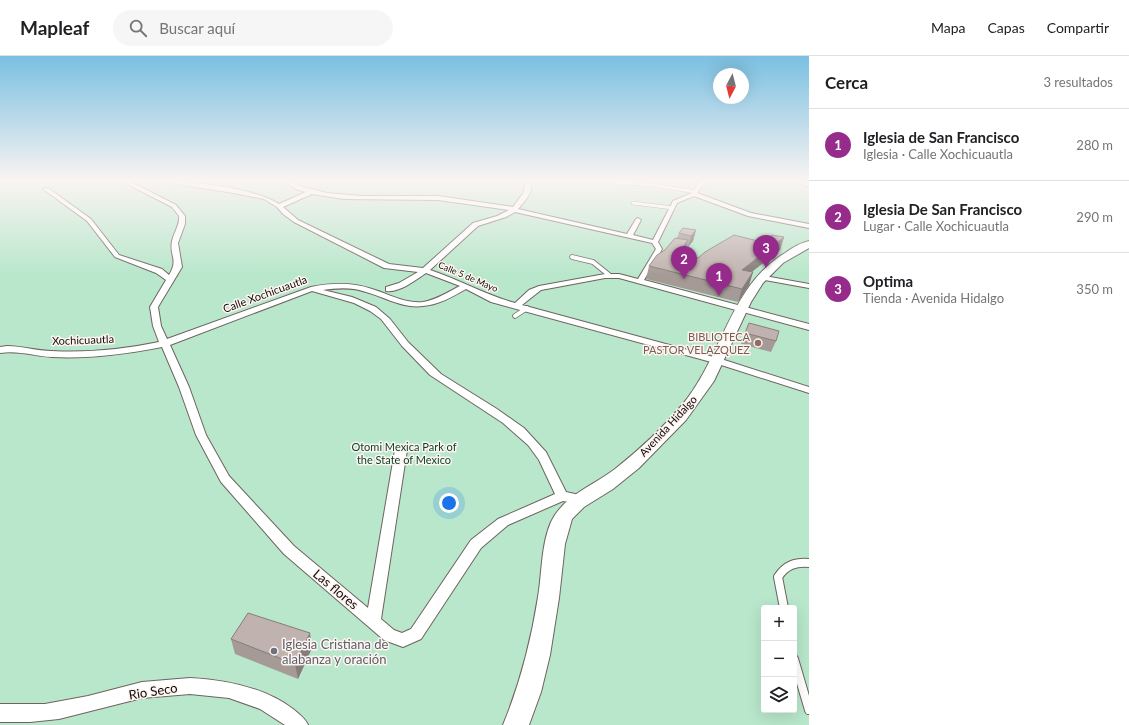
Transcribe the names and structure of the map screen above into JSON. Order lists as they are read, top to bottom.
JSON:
{
  "streets": {
    "main road": ["Avenida Hidalgo"],
    "street": [
      "Calle 5 de Mayo",
      "Calle Xochicuautla",
      "Xochicuautla",
      "Las flores",
      "Rio Seco"
    ]
  },
  "crossings": [
    ["Calle 5 de Mayo", "Calle Xochicuautla"],
    ["Calle 5 de Mayo", "Avenida Hidalgo"],
    ["Calle Xochicuautla", "Xochicuautla"],
    ["Calle Xochicuautla", "Las flores"],
    ["Xochicuautla", "Las flores"],
    ["Avenida Hidalgo", "Las flores"]
  ],
  "parks": ["Otomi Mexica Park of the State of Mexico"],
  "places": ["BIBLIOTECA PASTOR VELAZQUEZ", "Iglesia Cristiana de alabanza y oración"],
  "north": "bottom",
  "page": {
    "header": "Mapleaf",
    "search": "Buscar aquí",
    "nav": ["Mapa", "Capas", "Compartir"],
    "heading": ["Cerca", "3 resultados"],
    "list": [
      {
        "mark": "1",
        "name": "Iglesia de San Francisco",
        "note": "Iglesia · Calle Xochicuautla",
        "value": "280 m"
      },
      {
        "mark": "2",
        "name": "Iglesia De San Francisco",
        "note": "Lugar · Calle Xochicuautla",
        "value": "290 m"
      },
      {
        "mark": "3",
        "name": "Optima",
        "note": "Tienda · Avenida Hidalgo",
        "value": "350 m"
      }
    ],
    "pins": ["3", "2", "1"],
    "map_buttons": ["+", "−"]
  }
}
